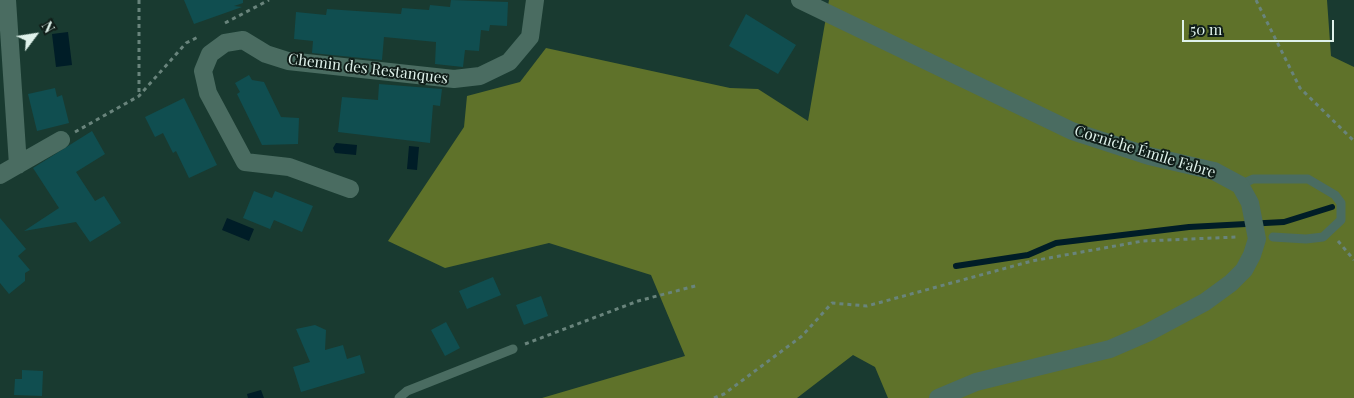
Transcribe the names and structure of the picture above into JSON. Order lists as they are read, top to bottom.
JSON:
{
  "streets": {
    "street": ["Chemin des Restanques", "Corniche Émile Fabre"]
  },
  "scale_bar": "50 m",
  "north": "top right"
}
